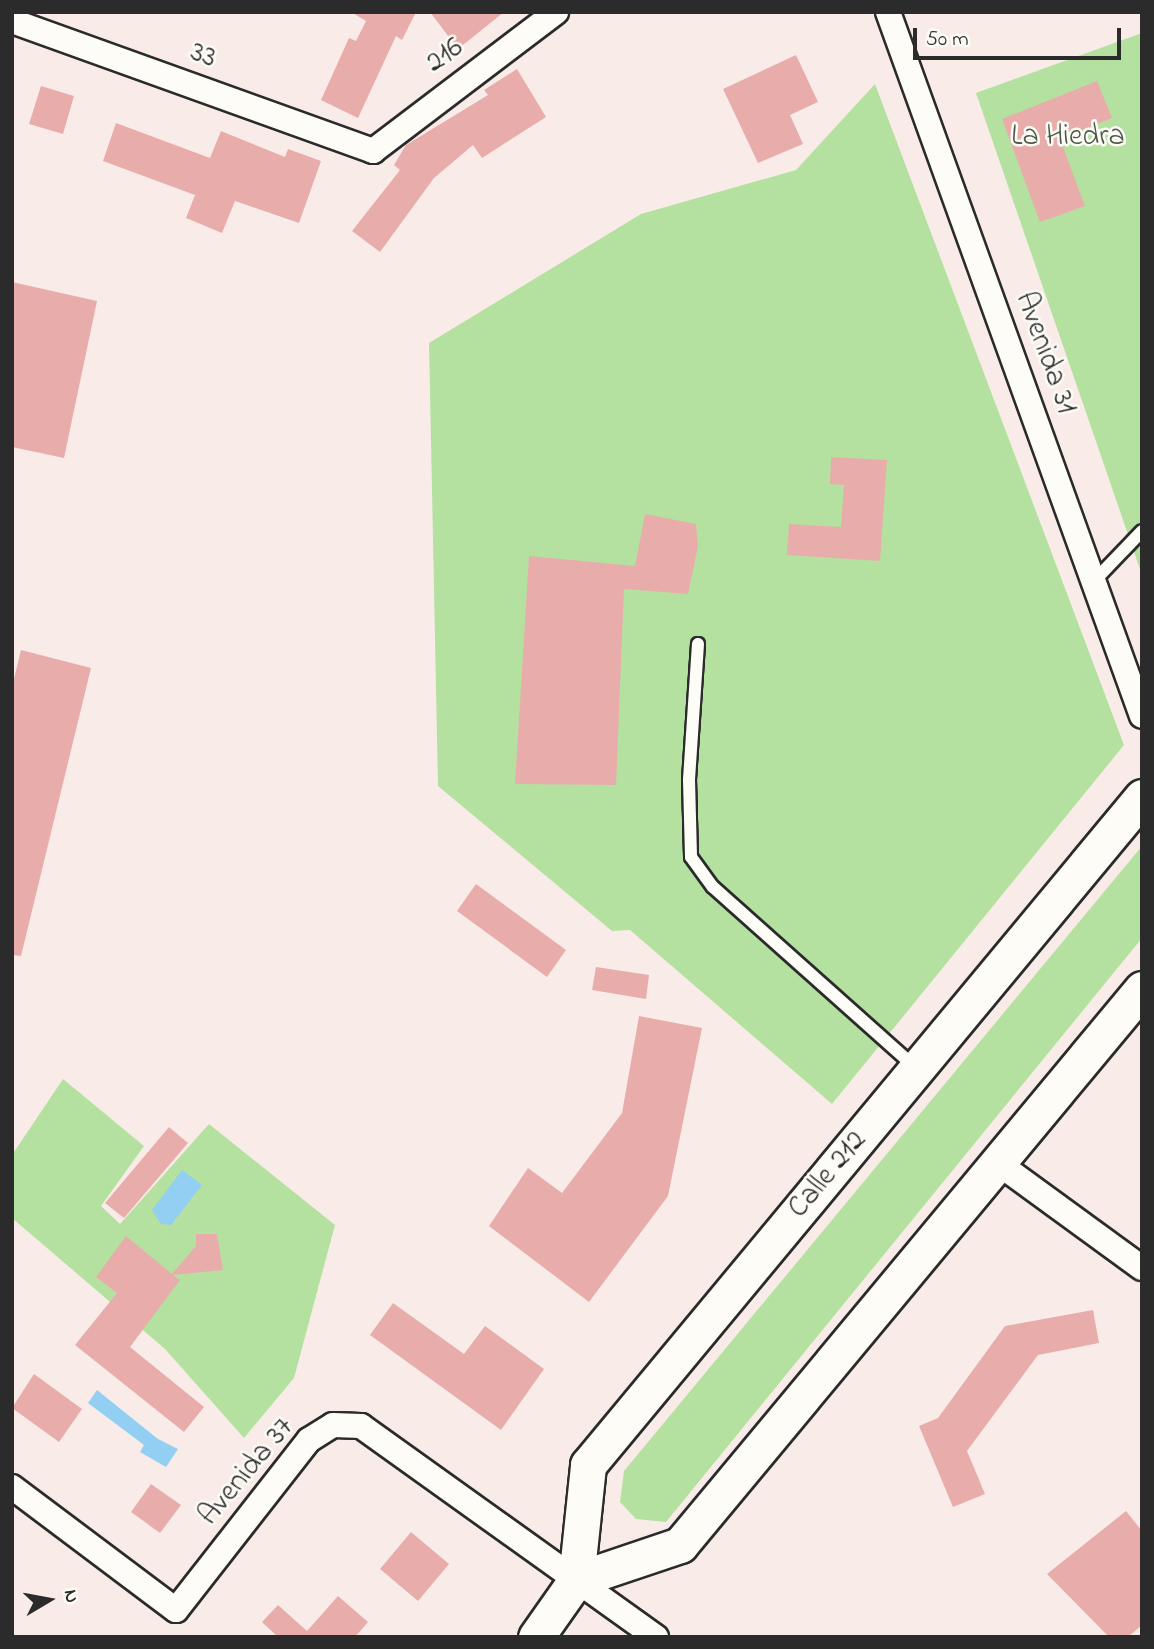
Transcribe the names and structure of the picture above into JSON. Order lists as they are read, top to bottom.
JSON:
{
  "streets": {
    "street": [
      "33",
      "216",
      "Avenida 31",
      "Calle 212",
      "Avenida 37"
    ]
  },
  "crossings": [
    ["33", "216"],
    ["Calle 212", "Avenida 37"]
  ],
  "parks": ["La Hiedra"],
  "scale_bar": "50 m",
  "north": "right"
}
